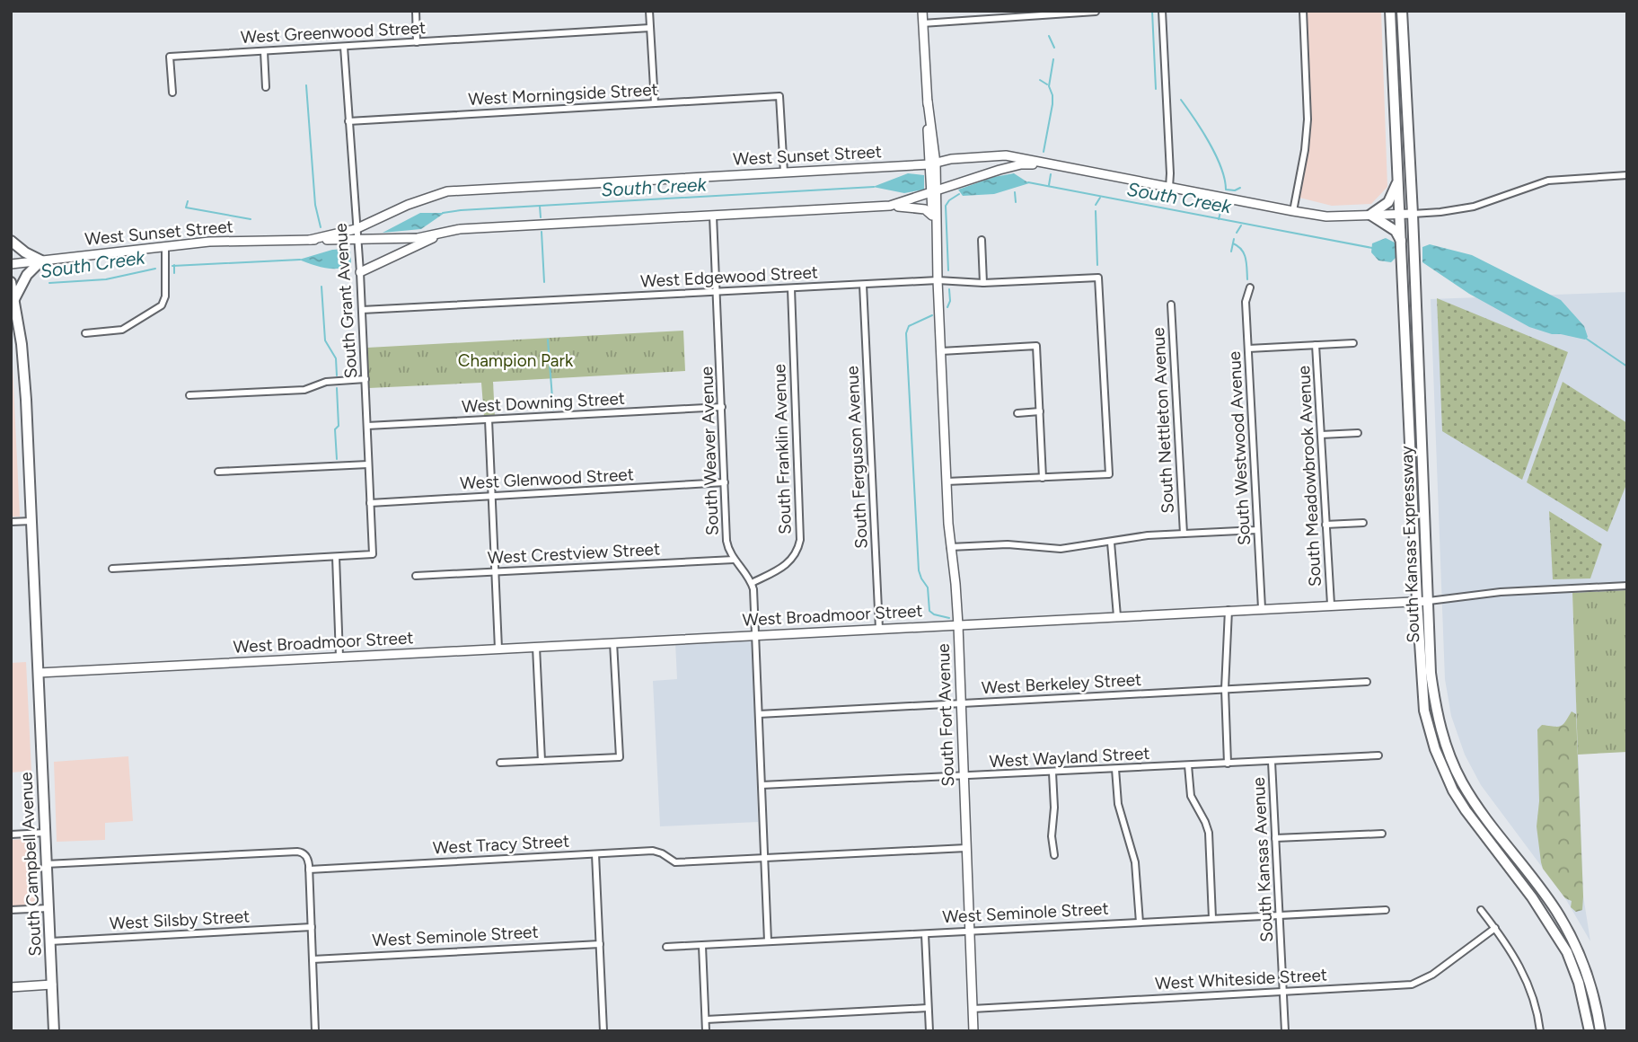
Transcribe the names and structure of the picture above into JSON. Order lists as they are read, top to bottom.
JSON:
{
  "streets": {
    "main road": ["South Kansas Expressway", "South Campbell Avenue"],
    "street": [
      "West Greenwood Street",
      "West Morningside Street",
      "West Sunset Street",
      "West Edgewood Street",
      "South Grant Avenue",
      "West Downing Street",
      "South Nettleton Avenue",
      "South Westwood Avenue",
      "South Franklin Avenue",
      "South Weaver Avenue",
      "South Ferguson Avenue",
      "South Meadowbrook Avenue",
      "West Glenwood Street",
      "West Crestview Street",
      "West Broadmoor Street",
      "West Berkeley Street",
      "South Fort Avenue",
      "West Wayland Street",
      "West Tracy Street",
      "South Kansas Avenue",
      "West Seminole Street",
      "West Silsby Street",
      "West Whiteside Street"
    ]
  },
  "crossings": [
    ["West Greenwood Street", "South Grant Avenue"],
    ["West Morningside Street", "West Sunset Street"],
    ["West Morningside Street", "South Grant Avenue"],
    ["West Sunset Street", "South Grant Avenue"],
    ["West Sunset Street", "South Weaver Avenue"],
    ["West Sunset Street", "South Kansas Expressway"],
    ["West Sunset Street", "South Fort Avenue"],
    ["West Edgewood Street", "South Grant Avenue"],
    ["West Edgewood Street", "South Franklin Avenue"],
    ["West Edgewood Street", "South Weaver Avenue"],
    ["West Edgewood Street", "South Ferguson Avenue"],
    ["West Edgewood Street", "South Fort Avenue"],
    ["South Grant Avenue", "West Downing Street"],
    ["South Grant Avenue", "West Glenwood Street"],
    ["West Downing Street", "South Weaver Avenue"],
    ["South Westwood Avenue", "West Broadmoor Street"],
    ["South Franklin Avenue", "South Weaver Avenue"],
    ["South Weaver Avenue", "West Glenwood Street"],
    ["South Weaver Avenue", "West Crestview Street"],
    ["South Ferguson Avenue", "West Broadmoor Street"],
    ["South Meadowbrook Avenue", "West Broadmoor Street"],
    ["South Kansas Expressway", "West Broadmoor Street"],
    ["West Broadmoor Street", "South Fort Avenue"],
    ["West Broadmoor Street", "South Campbell Avenue"],
    ["West Berkeley Street", "South Fort Avenue"],
    ["South Fort Avenue", "West Wayland Street"],
    ["South Fort Avenue", "West Tracy Street"],
    ["South Fort Avenue", "West Seminole Street"],
    ["South Fort Avenue", "West Whiteside Street"],
    ["West Wayland Street", "South Kansas Avenue"],
    ["South Kansas Avenue", "West Seminole Street"],
    ["South Kansas Avenue", "West Whiteside Street"],
    ["South Campbell Avenue", "West Silsby Street"]
  ],
  "water": ["South Creek"],
  "parks": ["Champion Park"]
}
